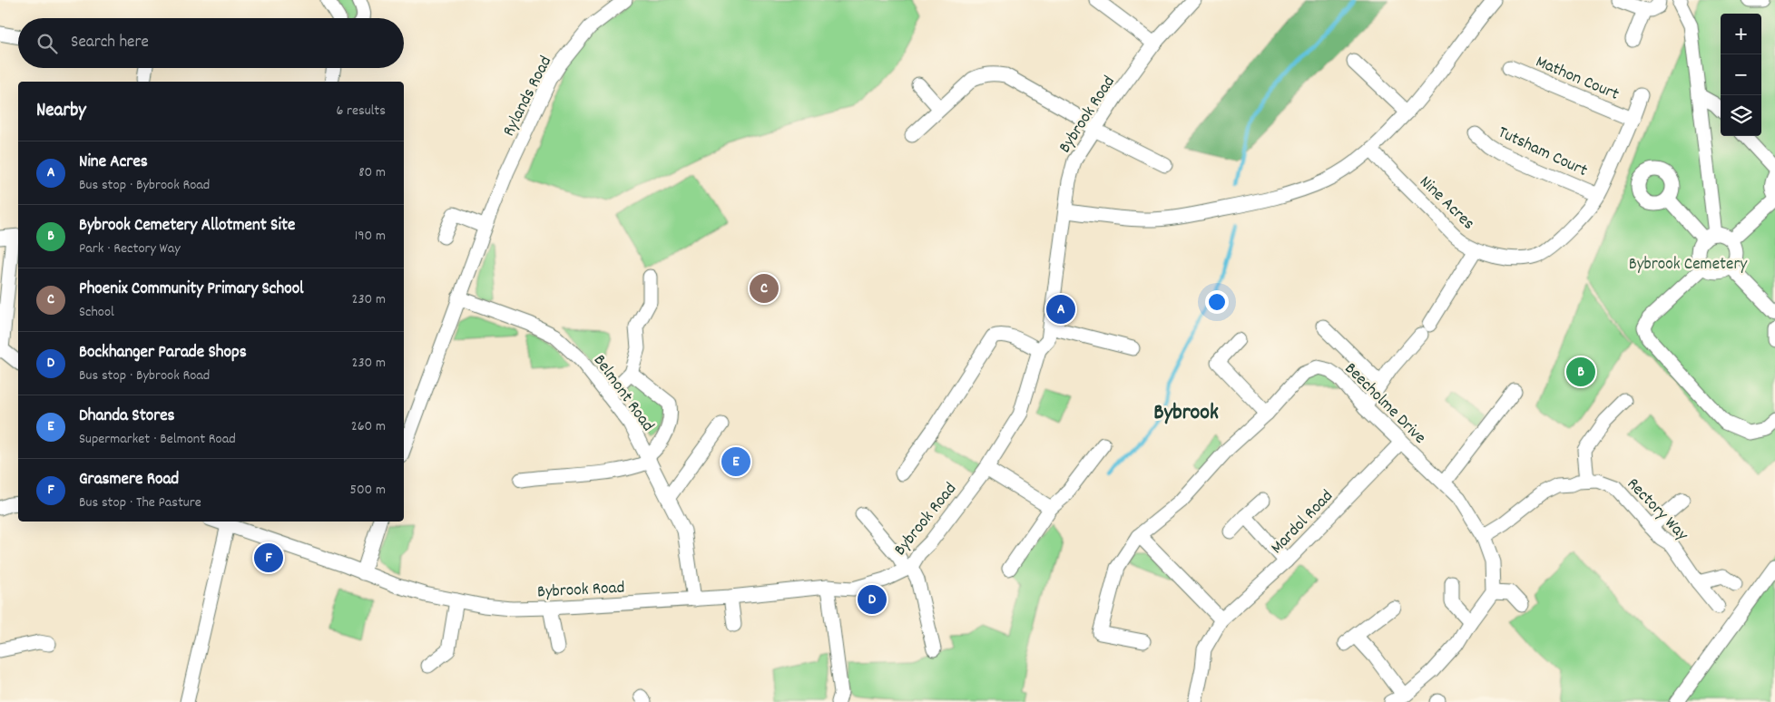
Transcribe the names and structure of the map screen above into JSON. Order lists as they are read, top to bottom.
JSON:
{
  "streets": {
    "street": [
      "Mathon Court",
      "Rylands Road",
      "Bybrook Road",
      "Tutsham Court",
      "Nine Acres",
      "Belmont Road",
      "Beecholme Drive",
      "Rectory Way",
      "Mardol Road"
    ]
  },
  "crossings": [
    ["Mathon Court", "Nine Acres"],
    ["Rylands Road", "Belmont Road"],
    ["Bybrook Road", "Belmont Road"],
    ["Tutsham Court", "Nine Acres"],
    ["Beecholme Drive", "Rectory Way"],
    ["Beecholme Drive", "Mardol Road"]
  ],
  "districts": ["Bybrook"],
  "parks": ["Bybrook Cemetery"],
  "page": {
    "map_buttons": ["+", "−"],
    "search": "Search here",
    "heading": ["Nearby", "6 results"],
    "list": [
      {
        "mark": "A",
        "name": "Nine Acres",
        "note": "Bus stop · Bybrook Road",
        "value": "80 m"
      },
      {
        "mark": "B",
        "name": "Bybrook Cemetery Allotment Site",
        "note": "Park · Rectory Way",
        "value": "190 m"
      },
      {
        "mark": "C",
        "name": "Phoenix Community Primary School",
        "note": "School",
        "value": "230 m"
      },
      {
        "mark": "D",
        "name": "Bockhanger Parade Shops",
        "note": "Bus stop · Bybrook Road",
        "value": "230 m"
      },
      {
        "mark": "E",
        "name": "Dhanda Stores",
        "note": "Supermarket · Belmont Road",
        "value": "260 m"
      },
      {
        "mark": "F",
        "name": "Grasmere Road",
        "note": "Bus stop · The Pasture",
        "value": "500 m"
      }
    ],
    "pins": [
      "C",
      "A",
      "B",
      "E",
      "F",
      "D"
    ]
  }
}
